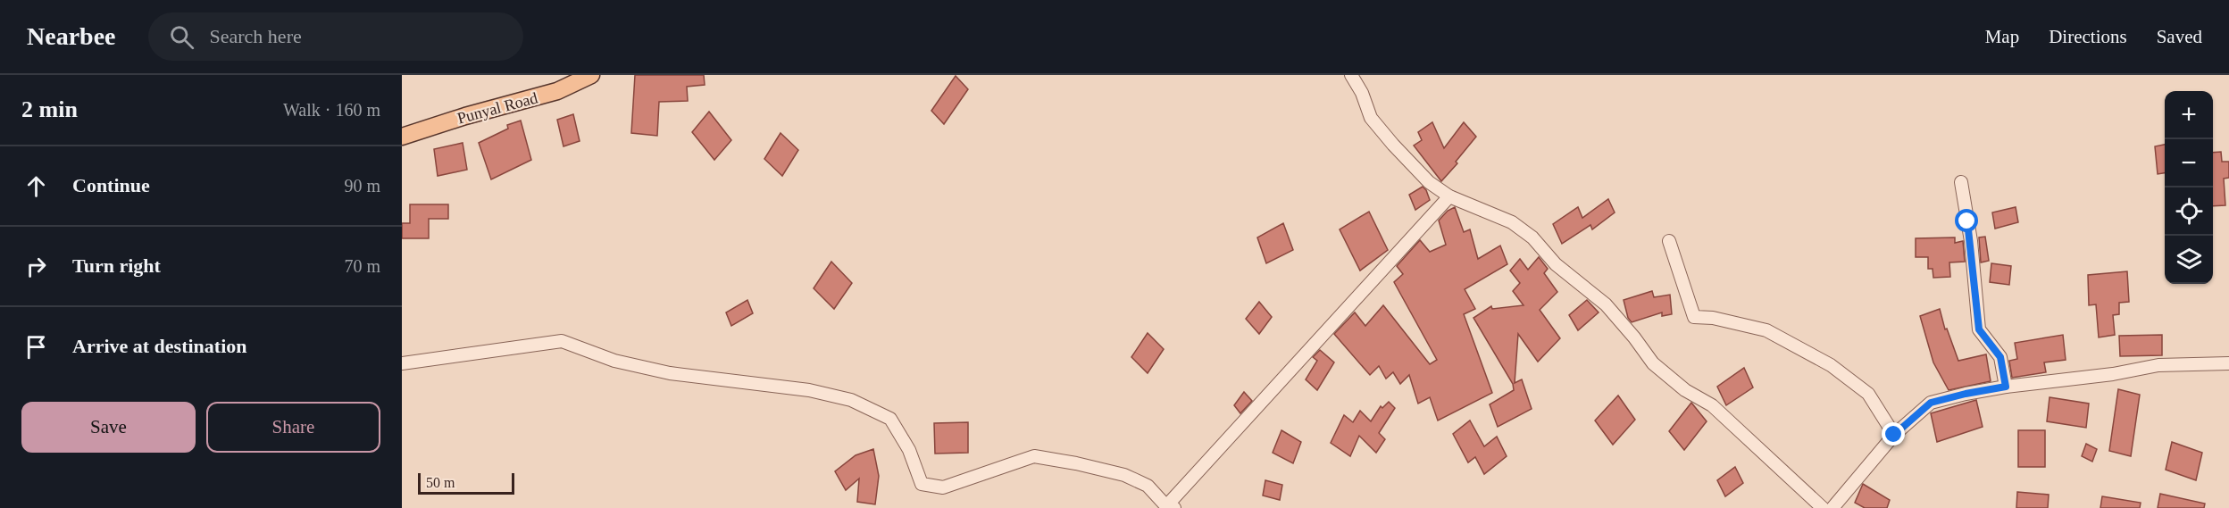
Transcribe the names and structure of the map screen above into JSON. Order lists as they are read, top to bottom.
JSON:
{
  "streets": {
    "main road": ["Punyal Road"]
  },
  "scale_bar": "50 m",
  "page": {
    "header": "Nearbee",
    "search": "Search here",
    "nav": ["Map", "Directions", "Saved"],
    "heading": ["2 min", "Walk · 160 m"],
    "map_buttons": ["+", "−"],
    "list": [
      ["Continue", "90 m"],
      ["Turn right", "70 m"],
      "Arrive at destination"
    ],
    "buttons": ["Save", "Share"],
    "scale": "50 m"
  }
}
